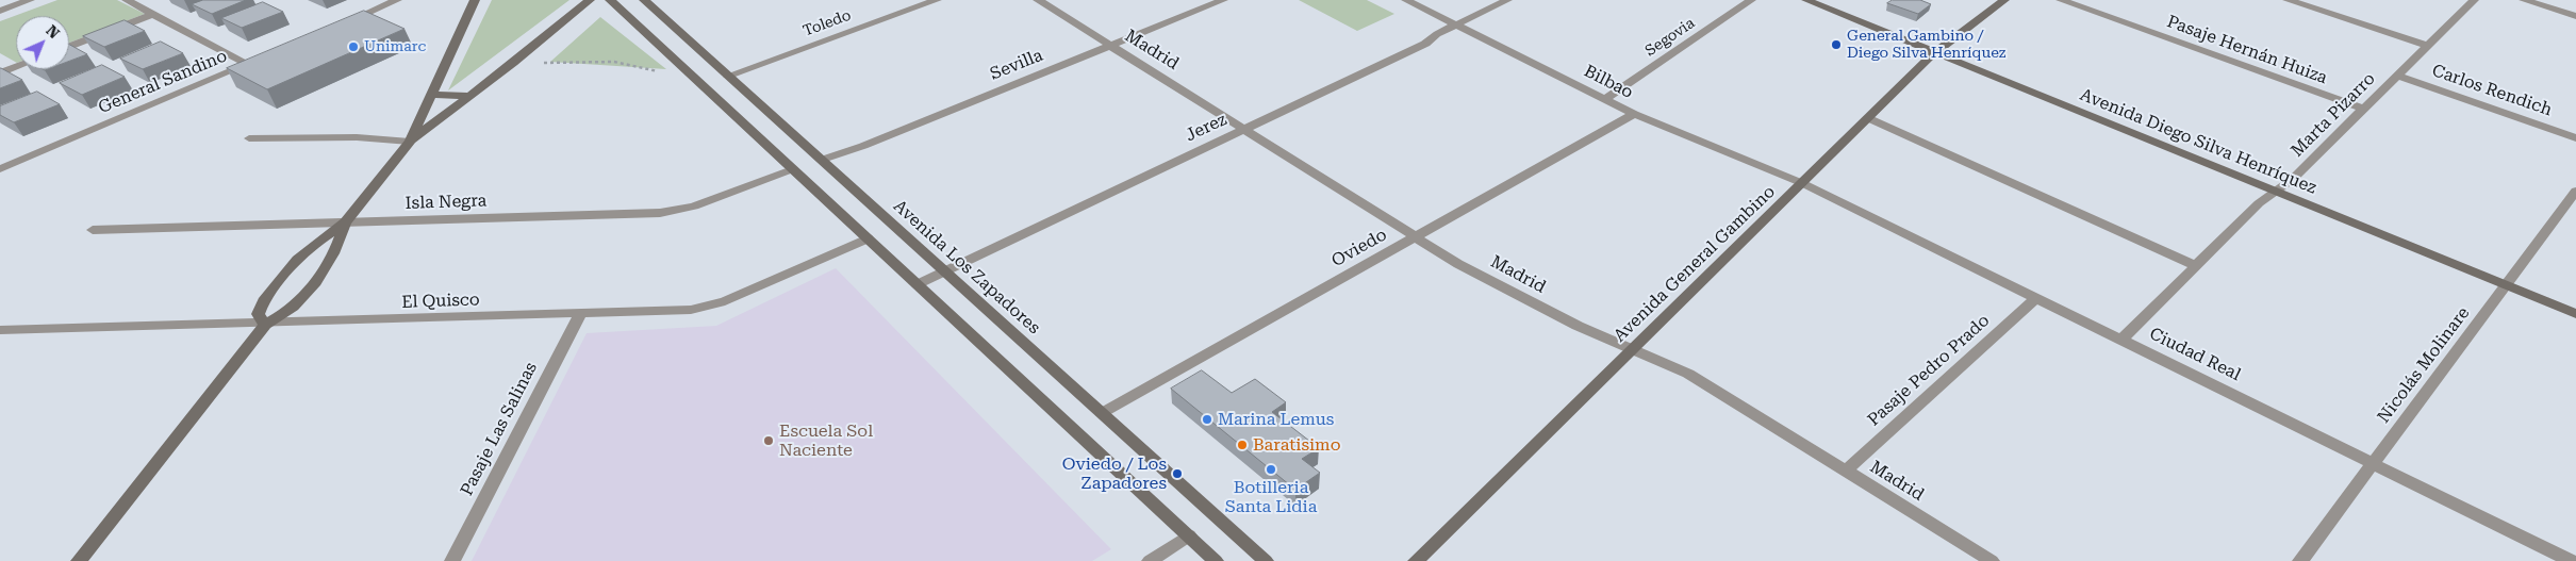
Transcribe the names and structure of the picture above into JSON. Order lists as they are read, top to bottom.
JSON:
{
  "streets": {
    "main road": ["Avenida Diego Silva Henríquez", "Avenida General Gambino", "Avenida Los Zapadores"],
    "street": [
      "Toledo",
      "Segovia",
      "Madrid",
      "Pasaje Hernán Huiza",
      "Sevilla",
      "General Sandino",
      "Bilbao",
      "Carlos Rendich",
      "Marta Pizarro",
      "Jerez",
      "Isla Negra",
      "Oviedo",
      "El Quisco",
      "Ciudad Real",
      "Nicolás Molinare",
      "Pasaje Pedro Prado",
      "Pasaje Las Salinas"
    ]
  },
  "crossings": [
    ["Toledo", "Avenida Los Zapadores"],
    ["Segovia", "Bilbao"],
    ["Madrid", "Sevilla"],
    ["Madrid", "Jerez"],
    ["Madrid", "Oviedo"],
    ["Madrid", "Avenida General Gambino"],
    ["Madrid", "Pasaje Pedro Prado"],
    ["Pasaje Hernán Huiza", "Marta Pizarro"],
    ["Sevilla", "Avenida Los Zapadores"],
    ["Bilbao", "Jerez"],
    ["Bilbao", "Oviedo"],
    ["Bilbao", "Avenida General Gambino"],
    ["Bilbao", "Ciudad Real"],
    ["Carlos Rendich", "Marta Pizarro"],
    ["Marta Pizarro", "Avenida Diego Silva Henríquez"],
    ["Marta Pizarro", "Ciudad Real"],
    ["Jerez", "Avenida Los Zapadores"],
    ["Avenida Diego Silva Henríquez", "Avenida General Gambino"],
    ["Avenida Diego Silva Henríquez", "Nicolás Molinare"],
    ["Oviedo", "Avenida Los Zapadores"],
    ["Avenida General Gambino", "Ciudad Real"],
    ["El Quisco", "Pasaje Las Salinas"],
    ["Ciudad Real", "Nicolás Molinare"],
    ["Ciudad Real", "Pasaje Pedro Prado"]
  ],
  "places": [
    "General Gambino / Diego Silva Henríquez",
    "Unimarc",
    "Marina Lemus",
    "Escuela Sol Naciente",
    "Baratisimo",
    "Botilleria Santa Lidia",
    "Oviedo / Los Zapadores"
  ],
  "north": "top right"
}
